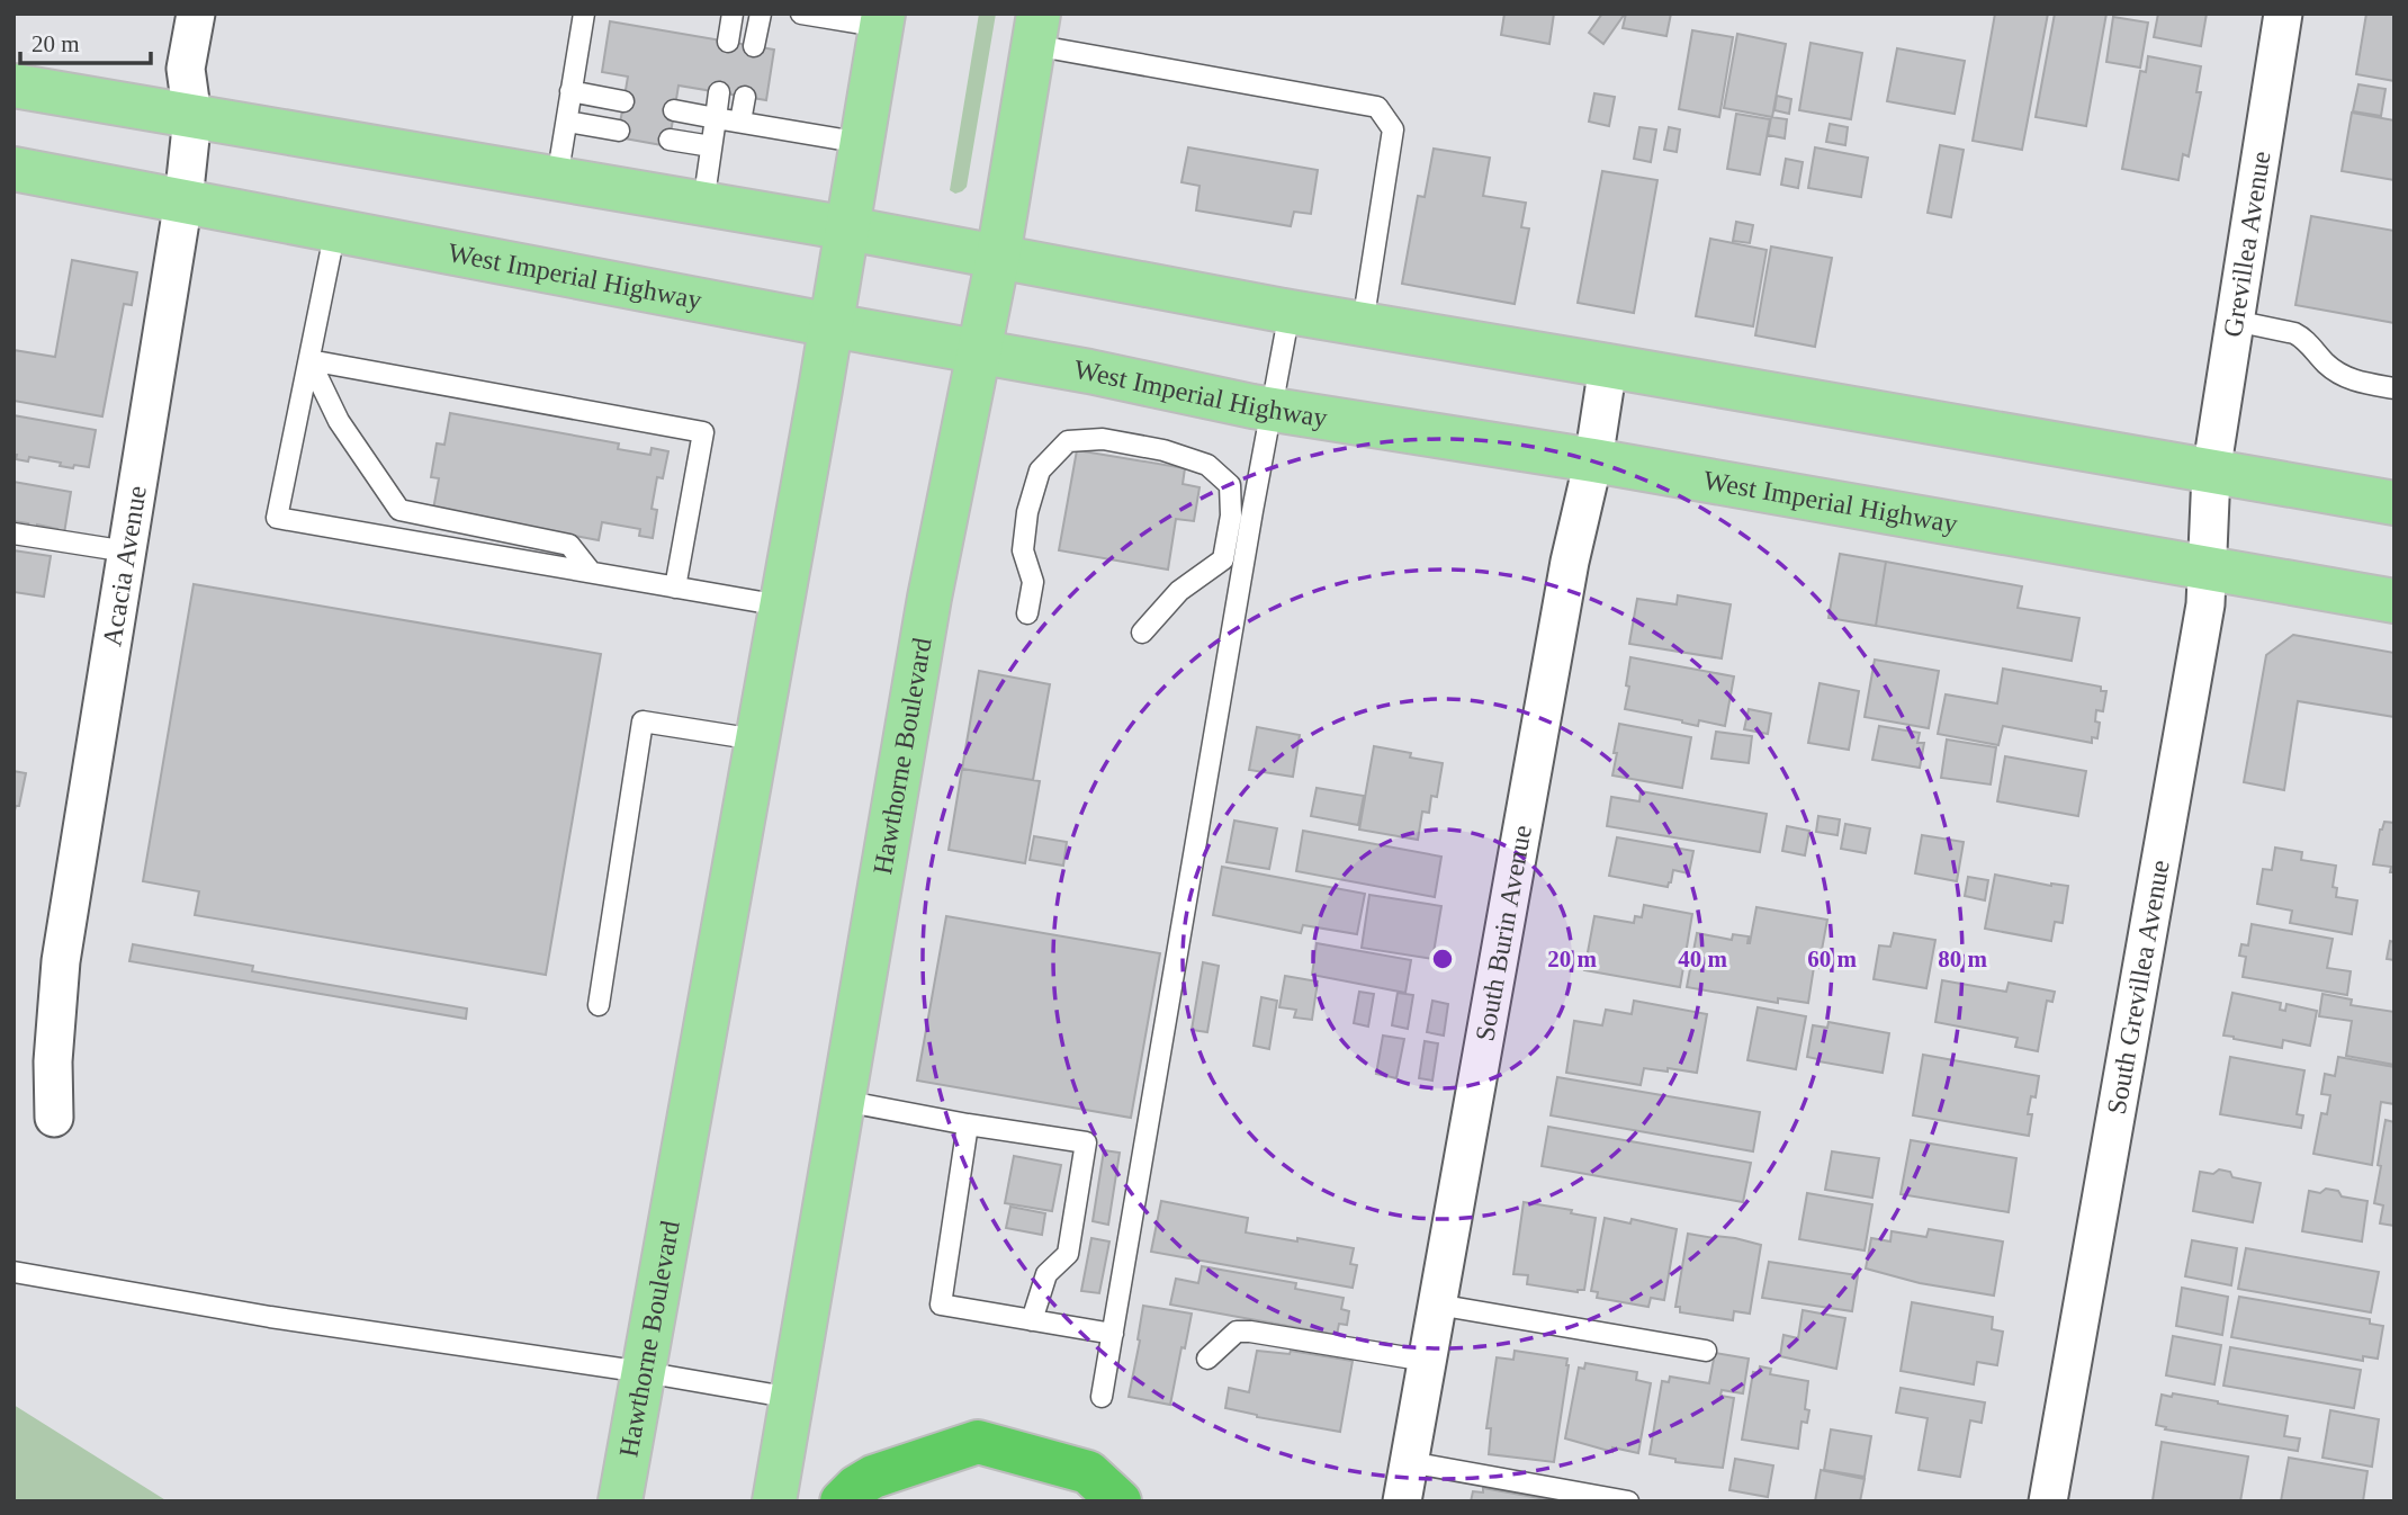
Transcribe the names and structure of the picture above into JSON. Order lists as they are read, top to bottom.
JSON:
{
  "streets": {
    "main road": ["West Imperial Highway", "Hawthorne Boulevard"],
    "street": [
      "Grevillea Avenue",
      "Acacia Avenue",
      "South Burin Avenue",
      "South Grevillea Avenue"
    ]
  },
  "crossings": [
    ["Grevillea Avenue", "South Grevillea Avenue"],
    ["West Imperial Highway", "Acacia Avenue"],
    ["West Imperial Highway", "Hawthorne Boulevard"],
    ["West Imperial Highway", "South Burin Avenue"],
    ["West Imperial Highway", "South Grevillea Avenue"]
  ],
  "scale_bar": "20 m",
  "rings": [
    "20 m",
    "40 m",
    "60 m",
    "80 m"
  ]
}
